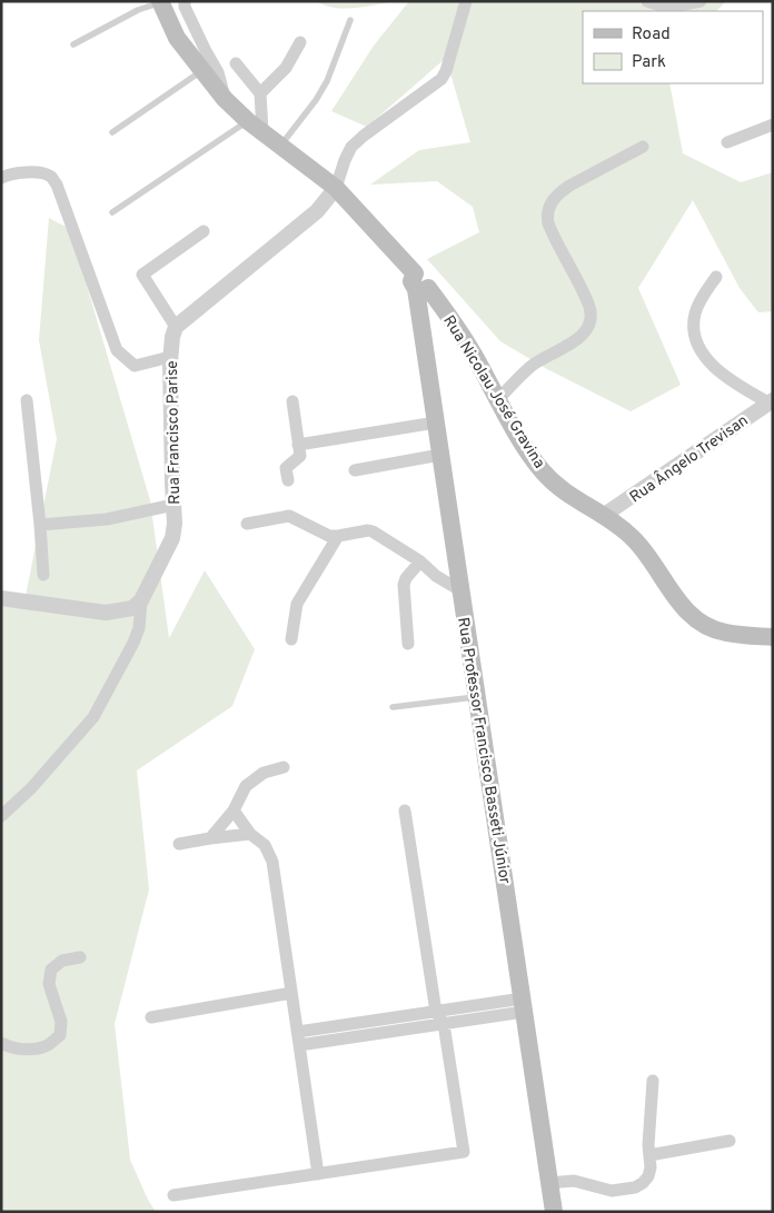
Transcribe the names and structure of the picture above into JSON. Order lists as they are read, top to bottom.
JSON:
{
  "streets": {
    "main road": ["Rua Nicolau José Gravina", "Rua Professor Francisco Basseti Júnior"],
    "street": ["Rua Francisco Parise", "Rua Ângelo Trevisan"]
  },
  "crossings": [
    ["Rua Nicolau José Gravina", "Rua Ângelo Trevisan"],
    ["Rua Nicolau José Gravina", "Rua Professor Francisco Basseti Júnior"]
  ],
  "legend": ["Road", "Park"]
}
